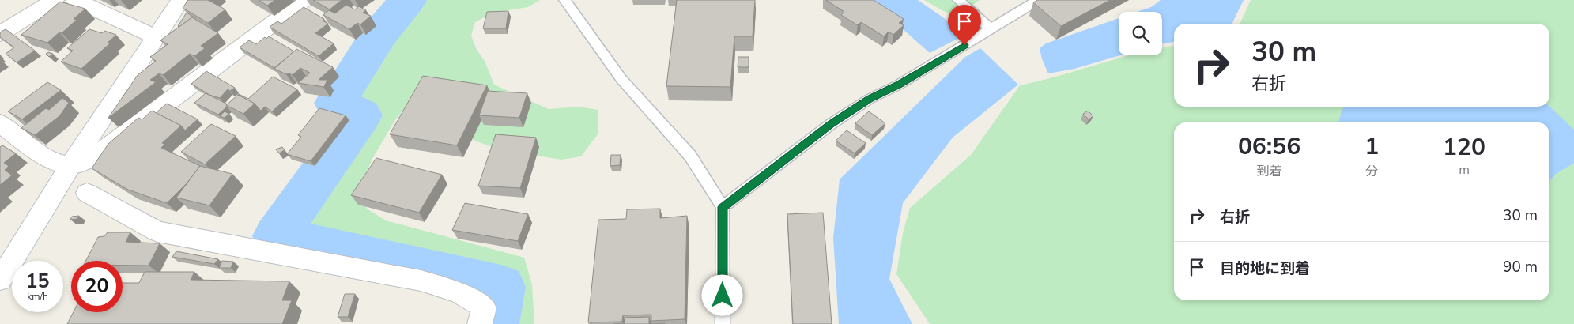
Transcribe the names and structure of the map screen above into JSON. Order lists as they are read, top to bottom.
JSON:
{
  "page": {
    "turn": ["30 m", "右折"],
    "eta": [
      "06:56",
      "到着",
      "1",
      "分",
      "120",
      "m"
    ],
    "list": [
      {
        "name": "右折",
        "value": "30 m"
      },
      {
        "name": "目的地に到着",
        "value": "90 m"
      }
    ],
    "speed": "15 km/h",
    "limit": "20"
  }
}
